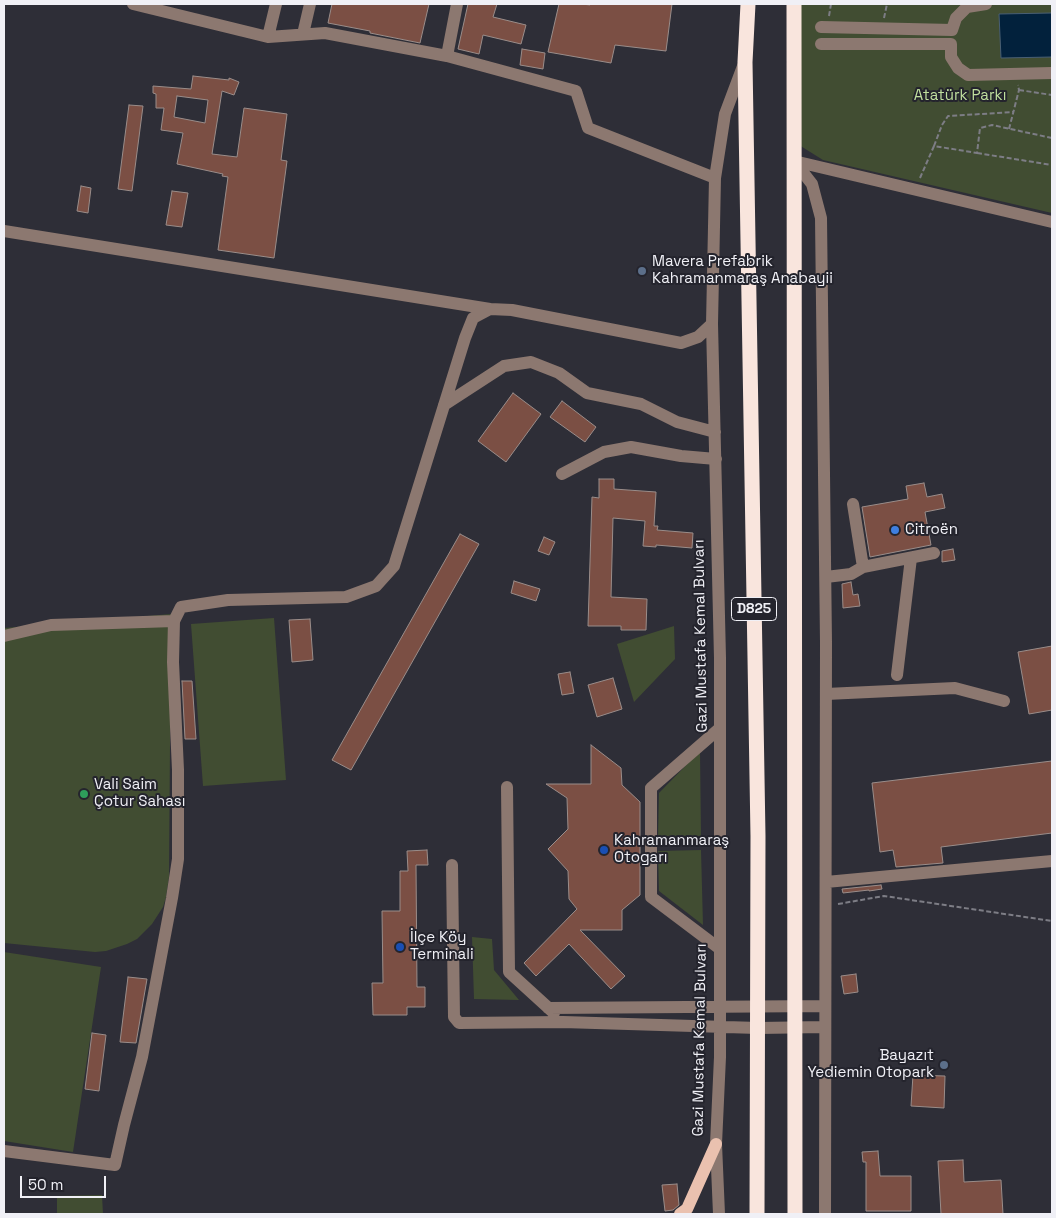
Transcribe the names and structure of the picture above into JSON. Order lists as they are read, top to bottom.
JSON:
{
  "streets": {
    "highway": ["D825", "Gazi Mustafa Kemal Bulvarı"]
  },
  "parks": ["Atatürk Parkı"],
  "places": [
    "Mavera Prefabrik Kahramanmaraş Anabayii",
    "Citroën",
    "Vali Saim Çotur Sahası",
    "Kahramanmaraş Otogarı",
    "İlçe Köy Terminali",
    "Bayazıt Yediemin Otopark"
  ],
  "scale_bar": "50 m"
}
